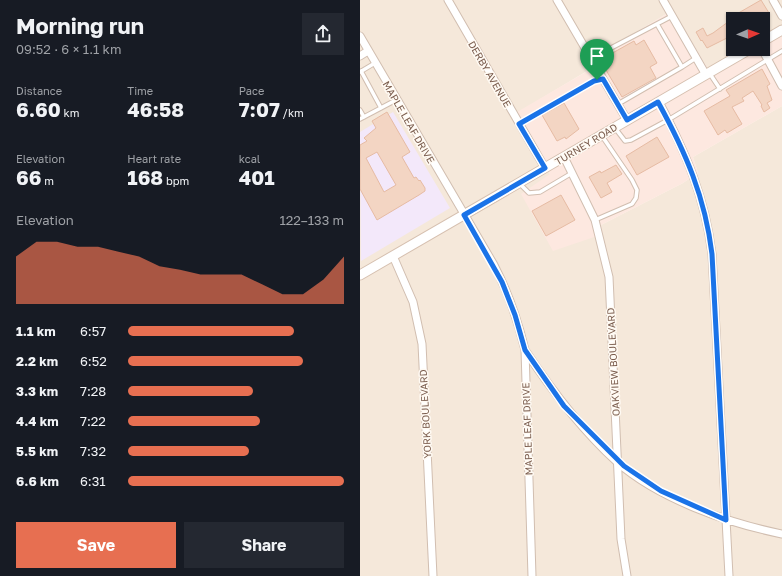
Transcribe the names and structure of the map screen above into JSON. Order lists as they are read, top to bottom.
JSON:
{
  "streets": {
    "main road": ["TURNEY ROAD"],
    "street": [
      "DERBY AVENUE",
      "MAPLE LEAF DRIVE",
      "OAKVIEW BOULEVARD",
      "YORK BOULEVARD"
    ]
  },
  "crossings": [
    ["DERBY AVENUE", "TURNEY ROAD"],
    ["MAPLE LEAF DRIVE", "TURNEY ROAD"],
    ["TURNEY ROAD", "OAKVIEW BOULEVARD"],
    ["TURNEY ROAD", "YORK BOULEVARD"]
  ],
  "north": "right",
  "page": {
    "heading": ["Morning run", "09:52 · 6 × 1.1 km"],
    "stats": [
      ["Distance", "6.60 km"],
      ["Time", "46:58"],
      ["Pace", "7:07 /km"],
      ["Elevation", "66 m"],
      ["Heart rate", "168 bpm"],
      ["kcal", "401"]
    ],
    "chart": ["Elevation", "122–133 m"],
    "list": [
      {
        "name": "1.1 km",
        "note": "6:57"
      },
      {
        "name": "2.2 km",
        "note": "6:52"
      },
      {
        "name": "3.3 km",
        "note": "7:28"
      },
      {
        "name": "4.4 km",
        "note": "7:22"
      },
      {
        "name": "5.5 km",
        "note": "7:32"
      },
      {
        "name": "6.6 km",
        "note": "6:31"
      }
    ],
    "buttons": ["Save", "Share"]
  }
}
